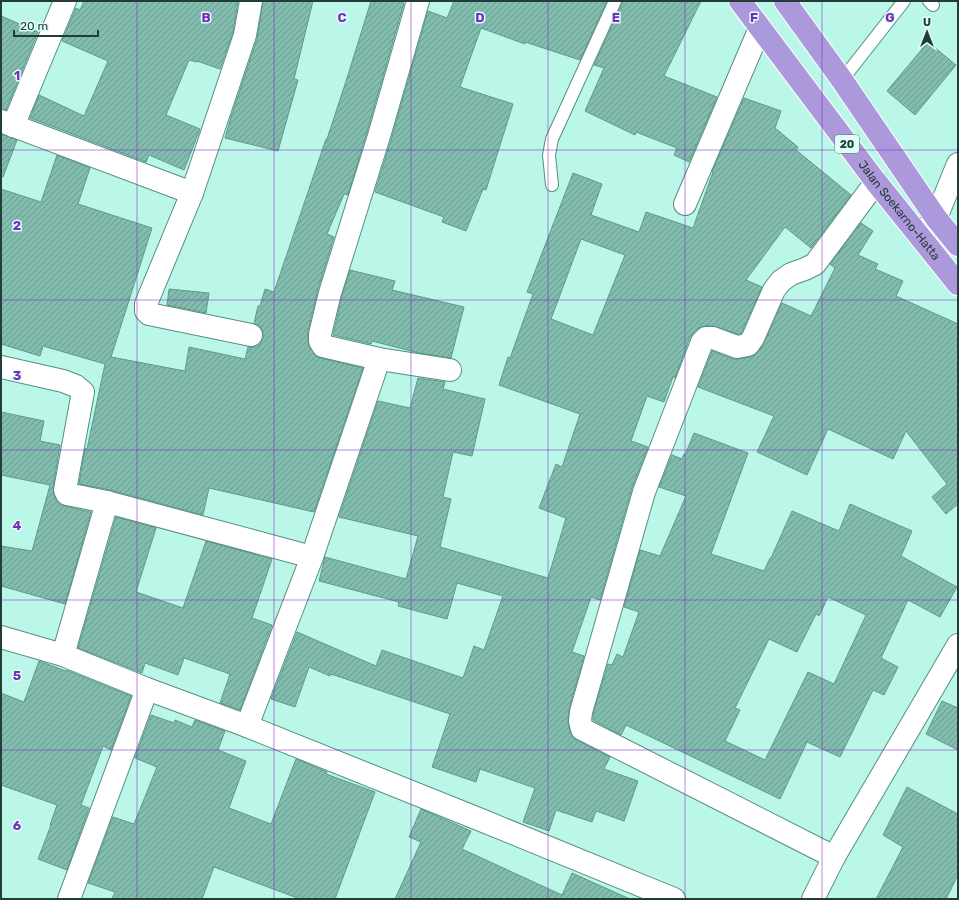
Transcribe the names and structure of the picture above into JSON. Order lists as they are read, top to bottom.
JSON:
{
  "streets": {
    "highway": ["20", "Jalan Soekarno-Hatta"]
  },
  "scale_bar": "20 m",
  "north": "top",
  "grid": {
    "columns": [
      "B",
      "C",
      "D",
      "E",
      "F",
      "G"
    ],
    "rows": [
      "1",
      "2",
      "3",
      "4",
      "5",
      "6"
    ]
  }
}
